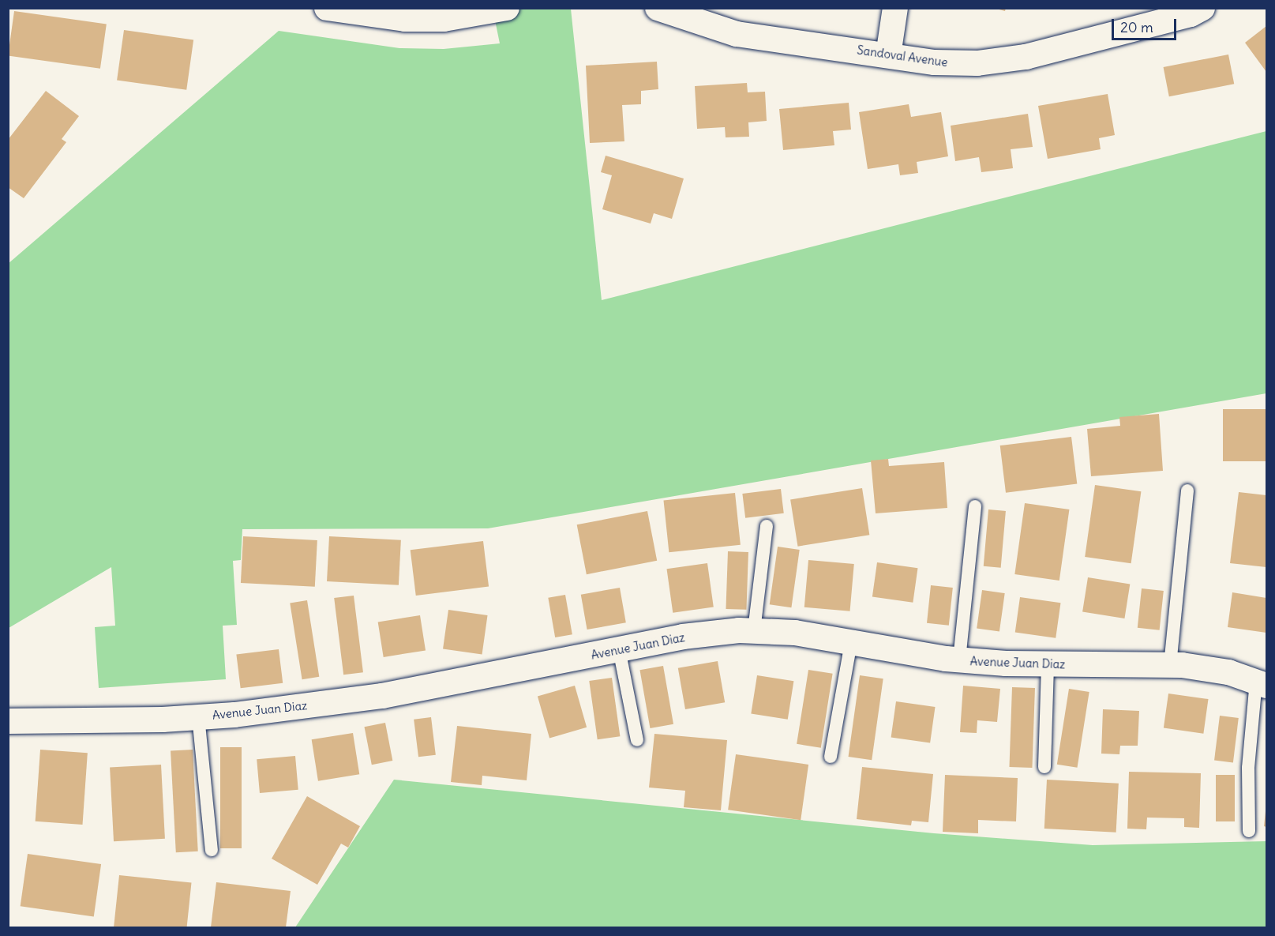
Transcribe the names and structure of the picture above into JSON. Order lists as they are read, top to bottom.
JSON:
{
  "streets": {
    "street": ["Sandoval Avenue", "Avenue Juan Diaz"]
  },
  "scale_bar": "20 m"
}
